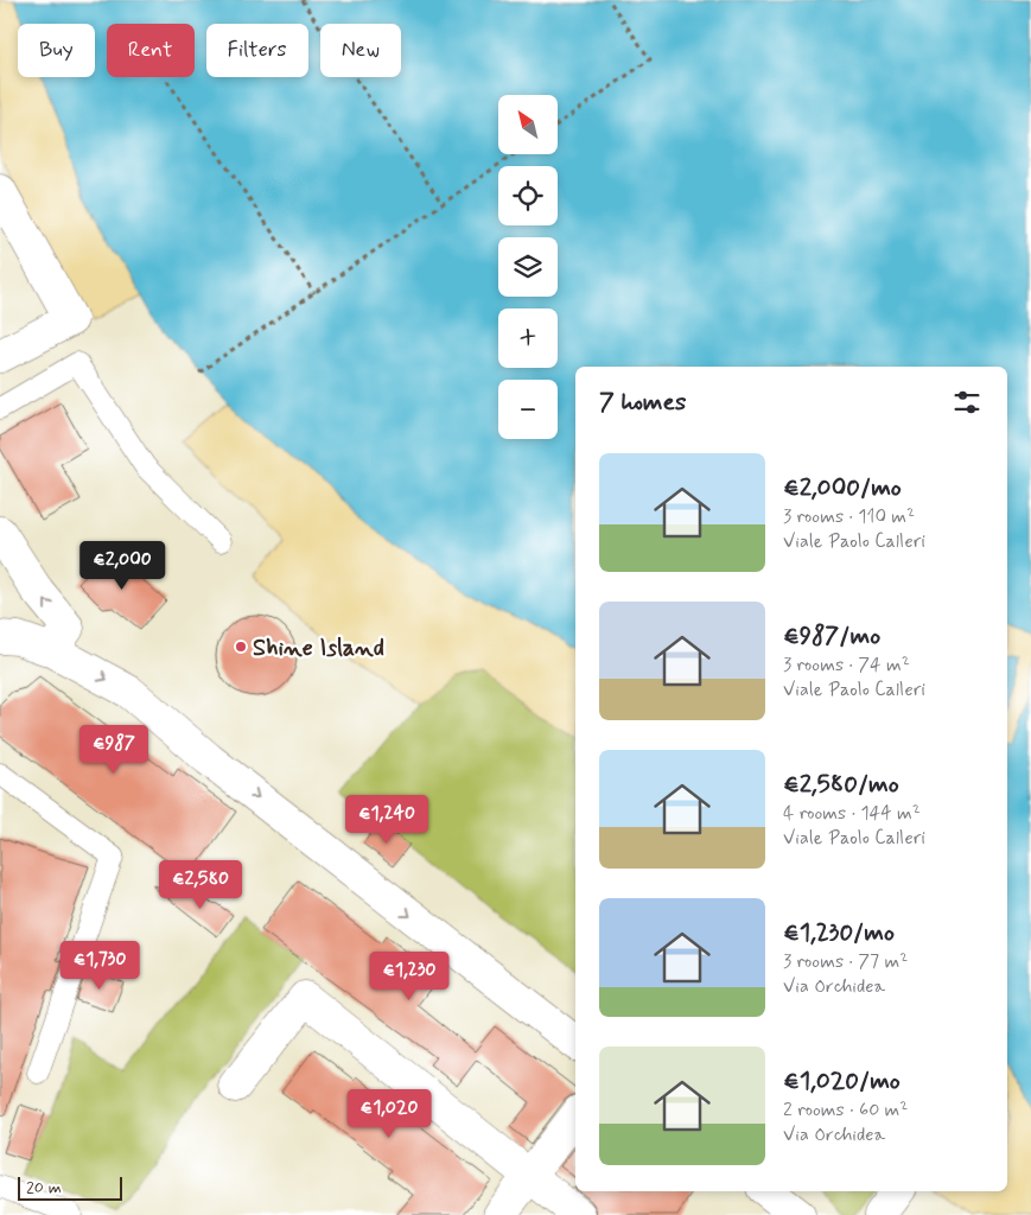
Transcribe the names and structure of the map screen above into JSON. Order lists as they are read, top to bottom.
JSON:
{
  "places": ["Shine Island"],
  "scale_bar": "20 m",
  "north": "top left",
  "page": {
    "chip": [
      "Buy",
      "Rent",
      "Filters",
      "New"
    ],
    "map_buttons": ["+", "−"],
    "heading": "7 homes",
    "list": [
      {
        "name": "€2,000/mo",
        "note": "3 rooms · 110 m² · Viale Paolo Calleri"
      },
      {
        "name": "€987/mo",
        "note": "3 rooms · 74 m² · Viale Paolo Calleri"
      },
      {
        "name": "€2,580/mo",
        "note": "4 rooms · 144 m² · Viale Paolo Calleri"
      },
      {
        "name": "€1,230/mo",
        "note": "3 rooms · 77 m² · Via Orchidea"
      },
      {
        "name": "€1,020/mo",
        "note": "2 rooms · 60 m² · Via Orchidea"
      }
    ],
    "price": [
      "€2,000",
      "€987",
      "€1,240",
      "€2,580",
      "€1,730",
      "€1,230",
      "€1,020"
    ],
    "scale": "20 m"
  }
}
